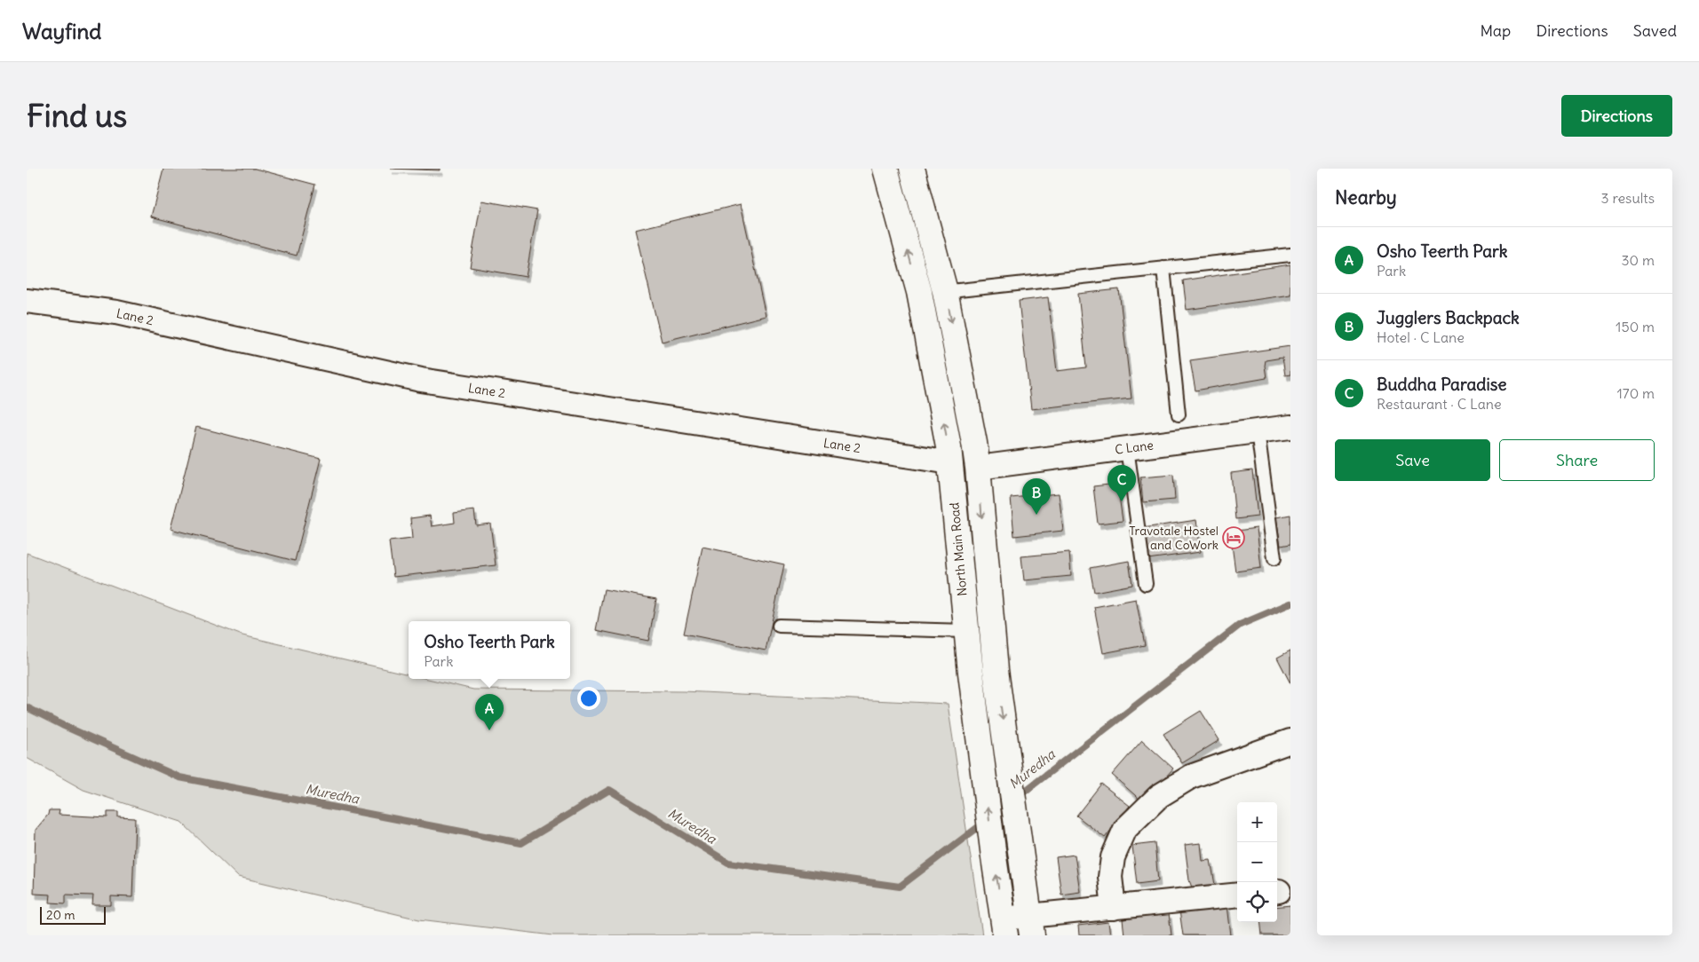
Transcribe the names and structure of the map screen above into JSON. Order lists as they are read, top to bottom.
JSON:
{
  "streets": {
    "main road": ["North Main Road"],
    "street": ["Lane 2", "C Lane"]
  },
  "crossings": [
    ["Lane 2", "North Main Road"],
    ["C Lane", "North Main Road"]
  ],
  "water": ["Muredha"],
  "places": {
    "hotel": ["Travotale Hostel and CoWork"]
  },
  "scale_bar": "20 m",
  "page": {
    "header": "Wayfind",
    "nav": ["Map", "Directions", "Saved"],
    "buttons": [
      "Directions",
      ["Save", "Share"]
    ],
    "title": "Find us",
    "heading": ["Nearby", "3 results"],
    "list": [
      {
        "mark": "A",
        "name": "Osho Teerth Park",
        "note": "Park",
        "value": "30 m"
      },
      {
        "mark": "B",
        "name": "Jugglers Backpack",
        "note": "Hotel · C Lane",
        "value": "150 m"
      },
      {
        "mark": "C",
        "name": "Buddha Paradise",
        "note": "Restaurant · C Lane",
        "value": "170 m"
      }
    ],
    "pins": ["C", "B", "A"],
    "popup": ["Osho Teerth Park", "Park"],
    "map_buttons": ["+", "−"],
    "scale": "20 m"
  }
}
